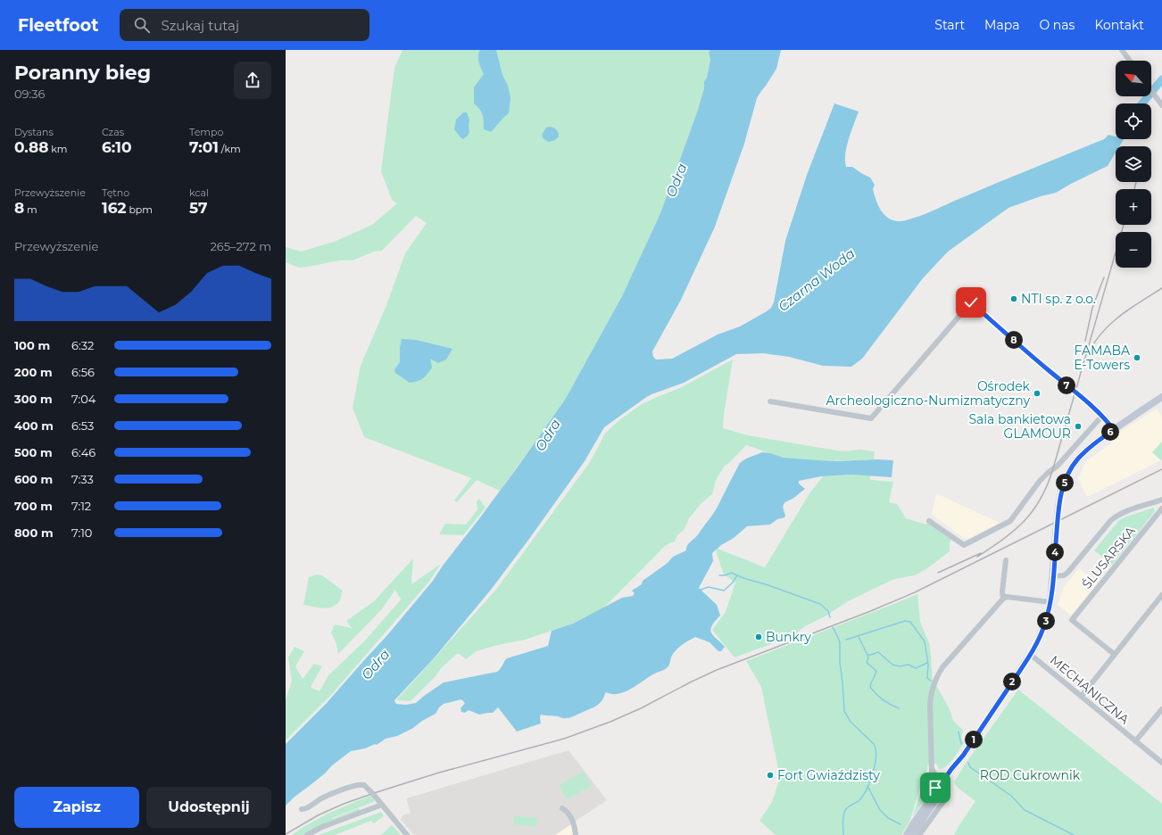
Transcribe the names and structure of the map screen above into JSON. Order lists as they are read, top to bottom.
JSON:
{
  "streets": {
    "street": ["ŚLUSARSKA", "MECHANICZNA"]
  },
  "water": ["Odra", "Czarna Woda"],
  "parks": ["ROD Cukrownik"],
  "places": [
    "NTI sp. z o.o.",
    "FAMABA E-Towers",
    "Ośrodek Archeologiczno-Numizmatyczny",
    "Sala bankietowa GLAMOUR",
    "Bunkry",
    "Fort Gwiaździsty"
  ],
  "north": "top left",
  "page": {
    "header": "Fleetfoot",
    "search": "Szukaj tutaj",
    "nav": [
      "Start",
      "Mapa",
      "O nas",
      "Kontakt"
    ],
    "heading": ["Poranny bieg", "09:36"],
    "map_buttons": ["+", "−"],
    "stats": [
      ["Dystans", "0.88 km"],
      ["Czas", "6:10"],
      ["Tempo", "7:01 /km"],
      ["Przewyższenie", "8 m"],
      ["Tętno", "162 bpm"],
      ["kcal", "57"]
    ],
    "chart": ["Przewyższenie", "265–272 m"],
    "pins": [
      "8",
      "7",
      "6",
      "5",
      "4",
      "3",
      "2",
      "1"
    ],
    "list": [
      {
        "name": "100 m",
        "note": "6:32"
      },
      {
        "name": "200 m",
        "note": "6:56"
      },
      {
        "name": "300 m",
        "note": "7:04"
      },
      {
        "name": "400 m",
        "note": "6:53"
      },
      {
        "name": "500 m",
        "note": "6:46"
      },
      {
        "name": "600 m",
        "note": "7:33"
      },
      {
        "name": "700 m",
        "note": "7:12"
      },
      {
        "name": "800 m",
        "note": "7:10"
      }
    ],
    "buttons": ["Zapisz", "Udostępnij"]
  }
}
